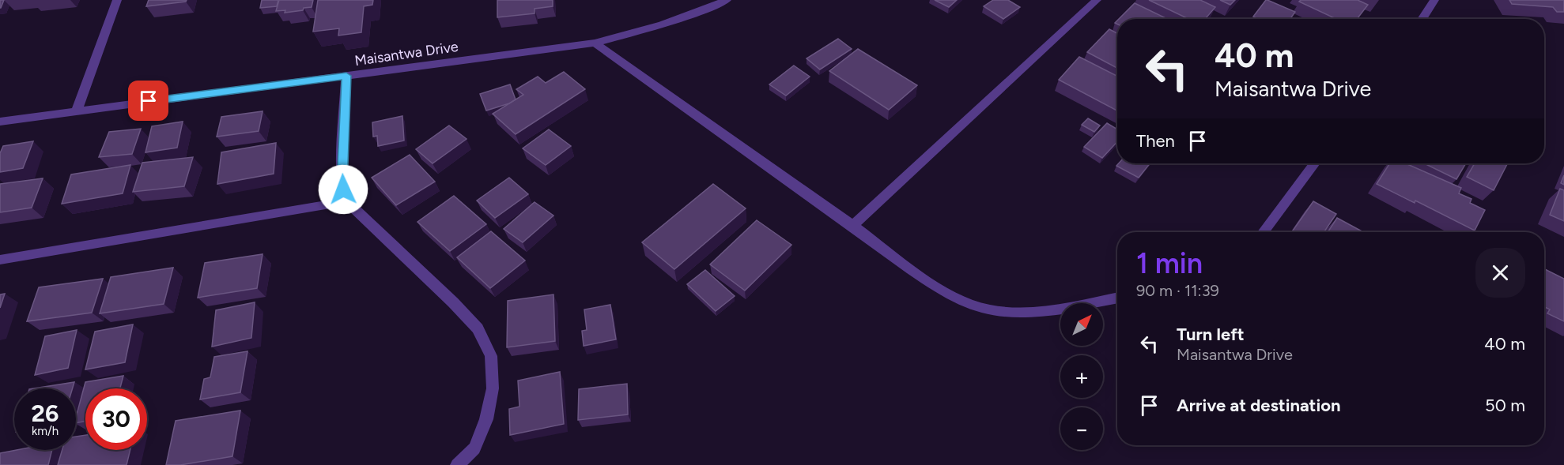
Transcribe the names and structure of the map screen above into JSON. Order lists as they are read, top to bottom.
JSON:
{
  "streets": {
    "street": ["Maisantwa Drive"]
  },
  "north": "top right",
  "page": {
    "turn": ["40 m", "Maisantwa Drive"],
    "then": "Then",
    "heading": ["1 min", "90 m · 11:39"],
    "map_buttons": ["+", "−"],
    "list": [
      {
        "name": "Turn left",
        "note": "Maisantwa Drive",
        "value": "40 m"
      },
      {
        "name": "Arrive at destination",
        "value": "50 m"
      }
    ],
    "speed": "26 km/h",
    "limit": "30"
  }
}
